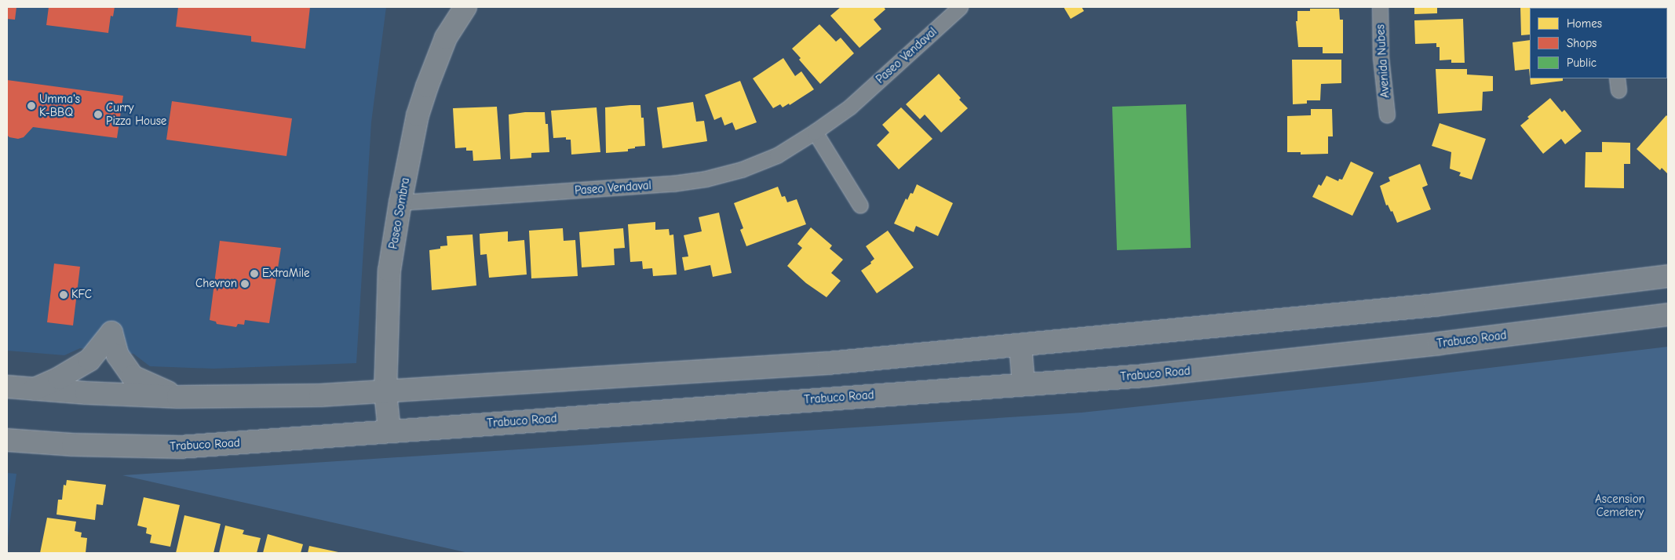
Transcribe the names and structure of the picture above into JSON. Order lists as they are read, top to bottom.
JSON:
{
  "streets": {
    "main road": ["Paseo Sombra", "Trabuco Road"],
    "street": ["Paseo Vendaval", "Avenida Nubes"]
  },
  "crossings": [
    ["Paseo Vendaval", "Paseo Sombra"],
    ["Paseo Sombra", "Trabuco Road"]
  ],
  "parks": ["Ascension Cemetery"],
  "places": [
    "Umma's K-BBQ",
    "Curry Pizza House",
    "ExtraMile",
    "Chevron",
    "KFC"
  ],
  "legend": ["Homes", "Shops", "Public"]
}
